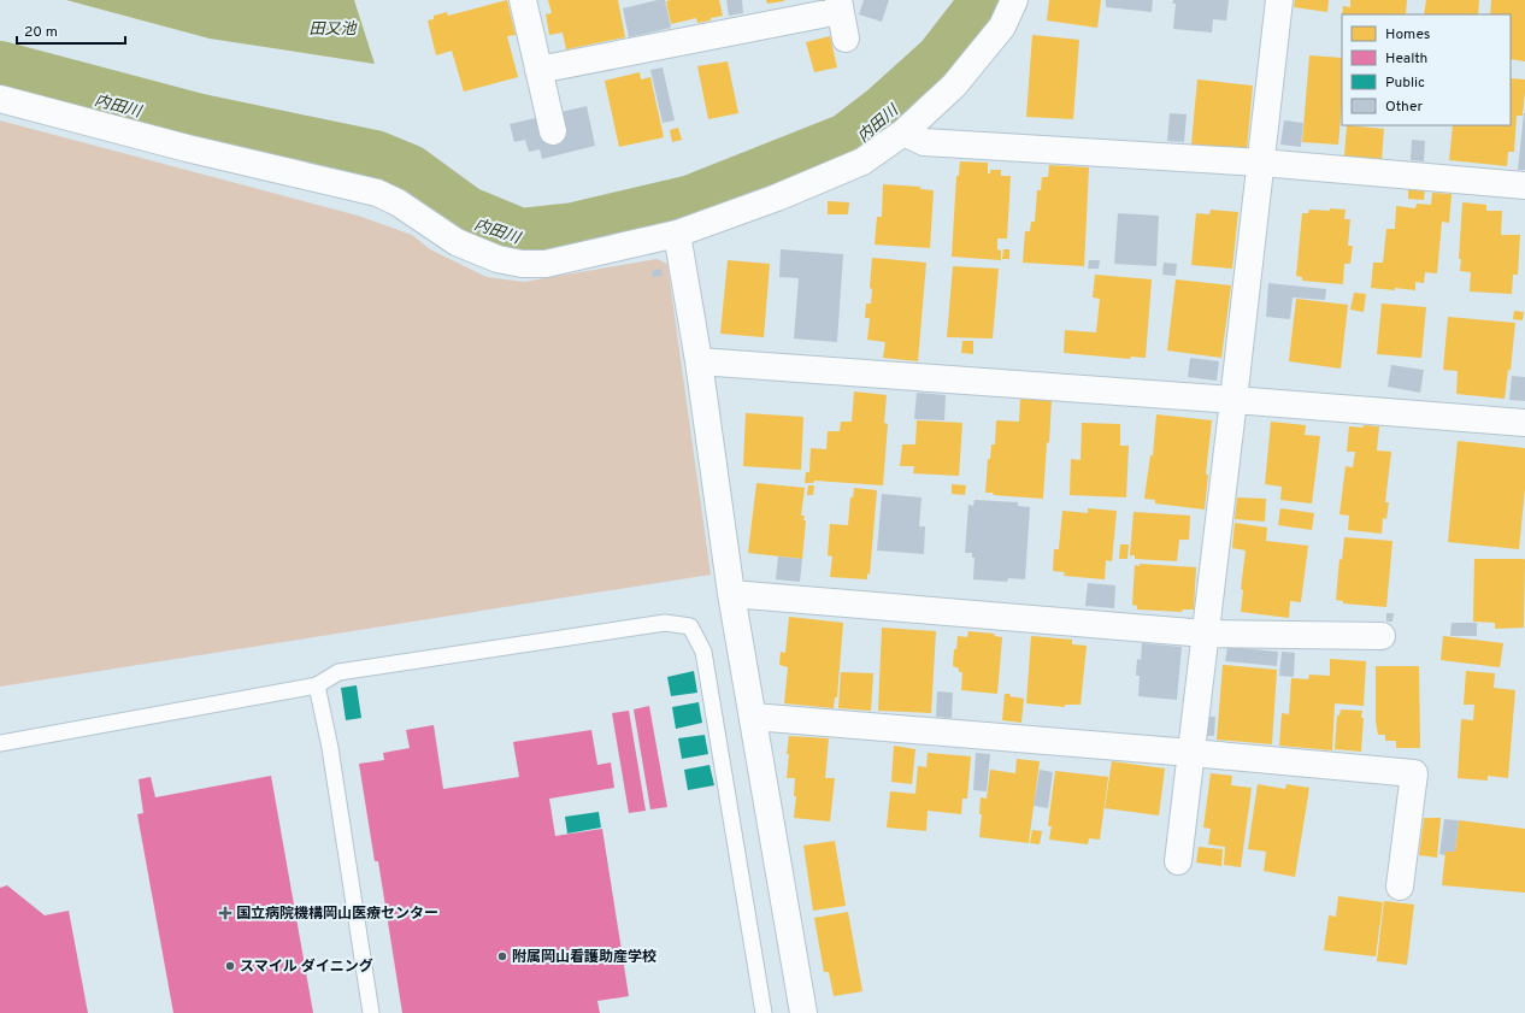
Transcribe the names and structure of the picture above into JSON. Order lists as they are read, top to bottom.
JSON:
{
  "water": ["田又池", "内田川"],
  "places": {
    "health": ["国立病院機構岡山医療センター"],
    "other": ["附属岡山看護助産学校", "スマイル ダイニング"]
  },
  "legend": [
    "Homes",
    "Health",
    "Public",
    "Other"
  ],
  "scale_bar": "20 m"
}
